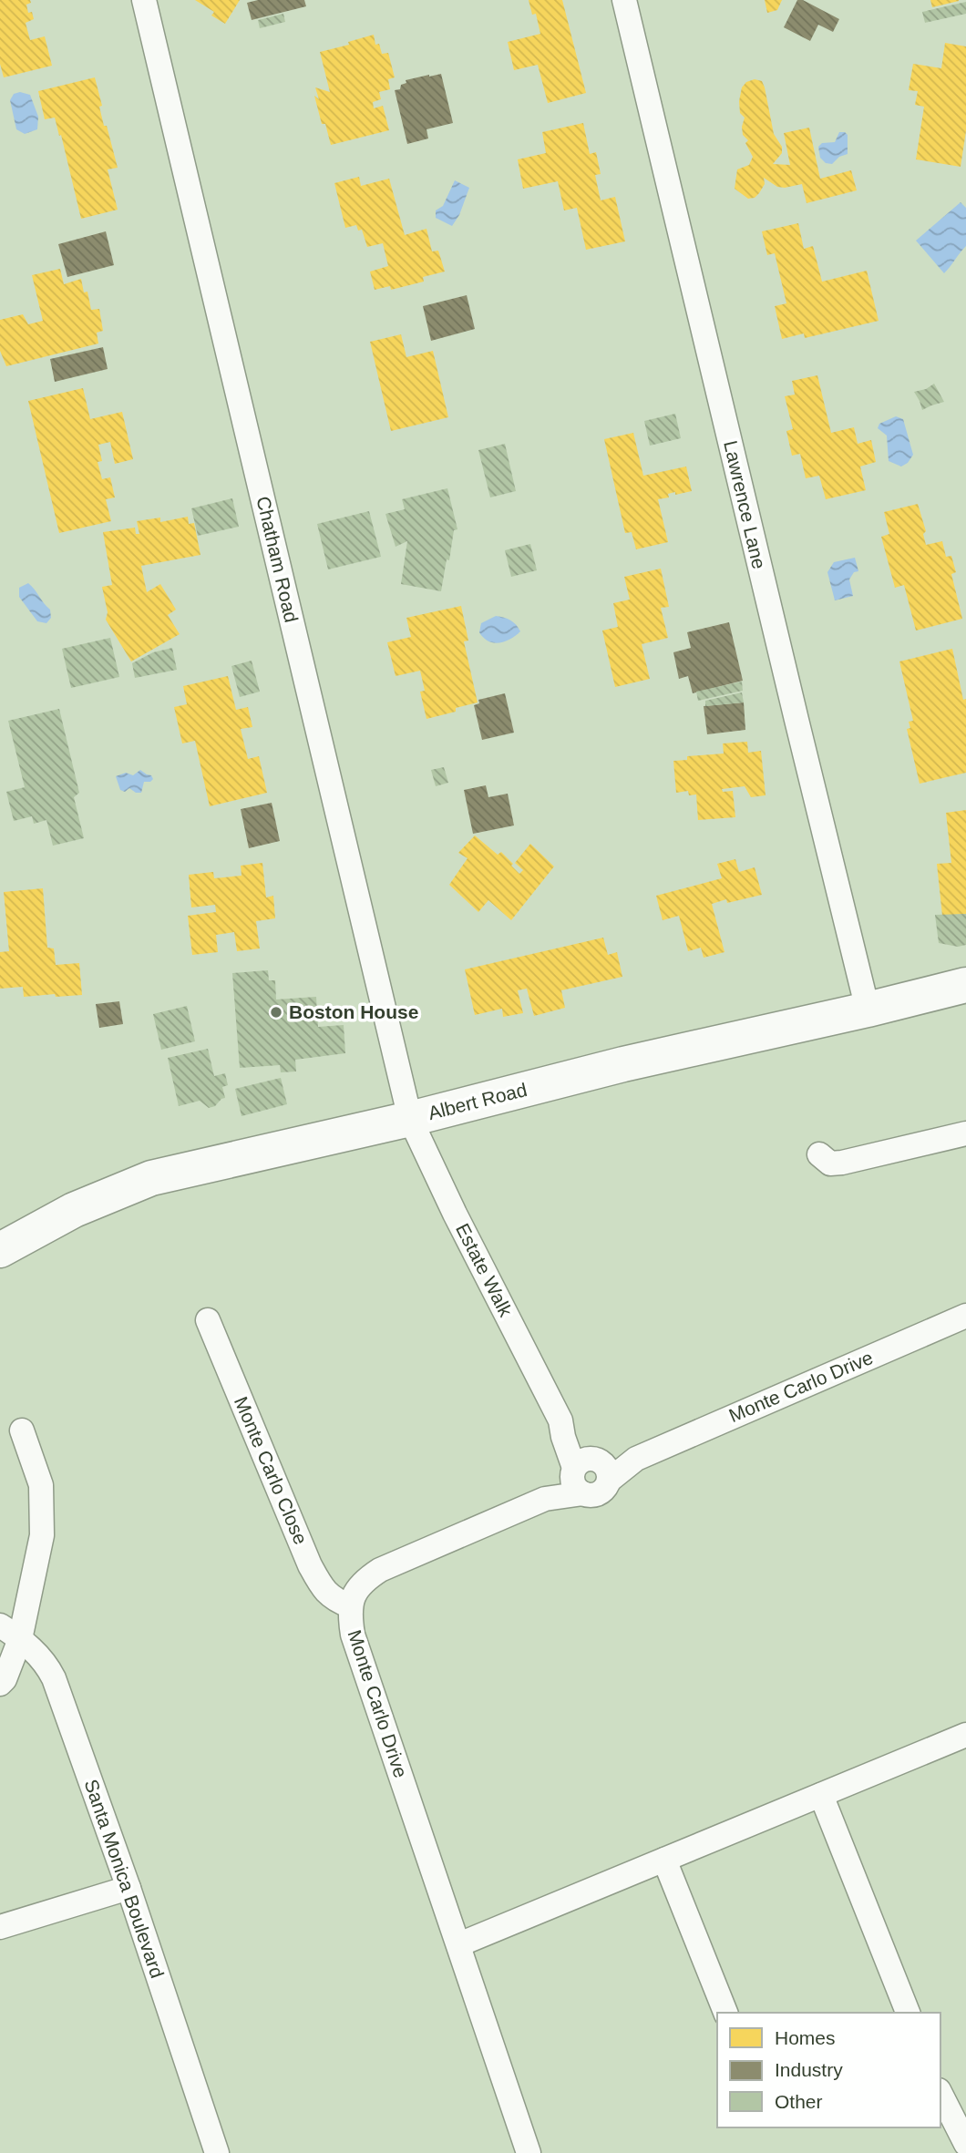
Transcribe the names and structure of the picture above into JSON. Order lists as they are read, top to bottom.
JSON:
{
  "streets": {
    "street": [
      "Lawrence Lane",
      "Chatham Road",
      "Albert Road",
      "Estate Walk",
      "Monte Carlo Drive",
      "Monte Carlo Close",
      "Santa Monica Boulevard"
    ]
  },
  "crossings": [
    ["Lawrence Lane", "Albert Road"],
    ["Chatham Road", "Albert Road"],
    ["Chatham Road", "Estate Walk"],
    ["Albert Road", "Estate Walk"],
    ["Estate Walk", "Monte Carlo Drive"],
    ["Monte Carlo Drive", "Monte Carlo Close"]
  ],
  "places": ["Boston House"],
  "legend": ["Homes", "Industry", "Other"]
}
